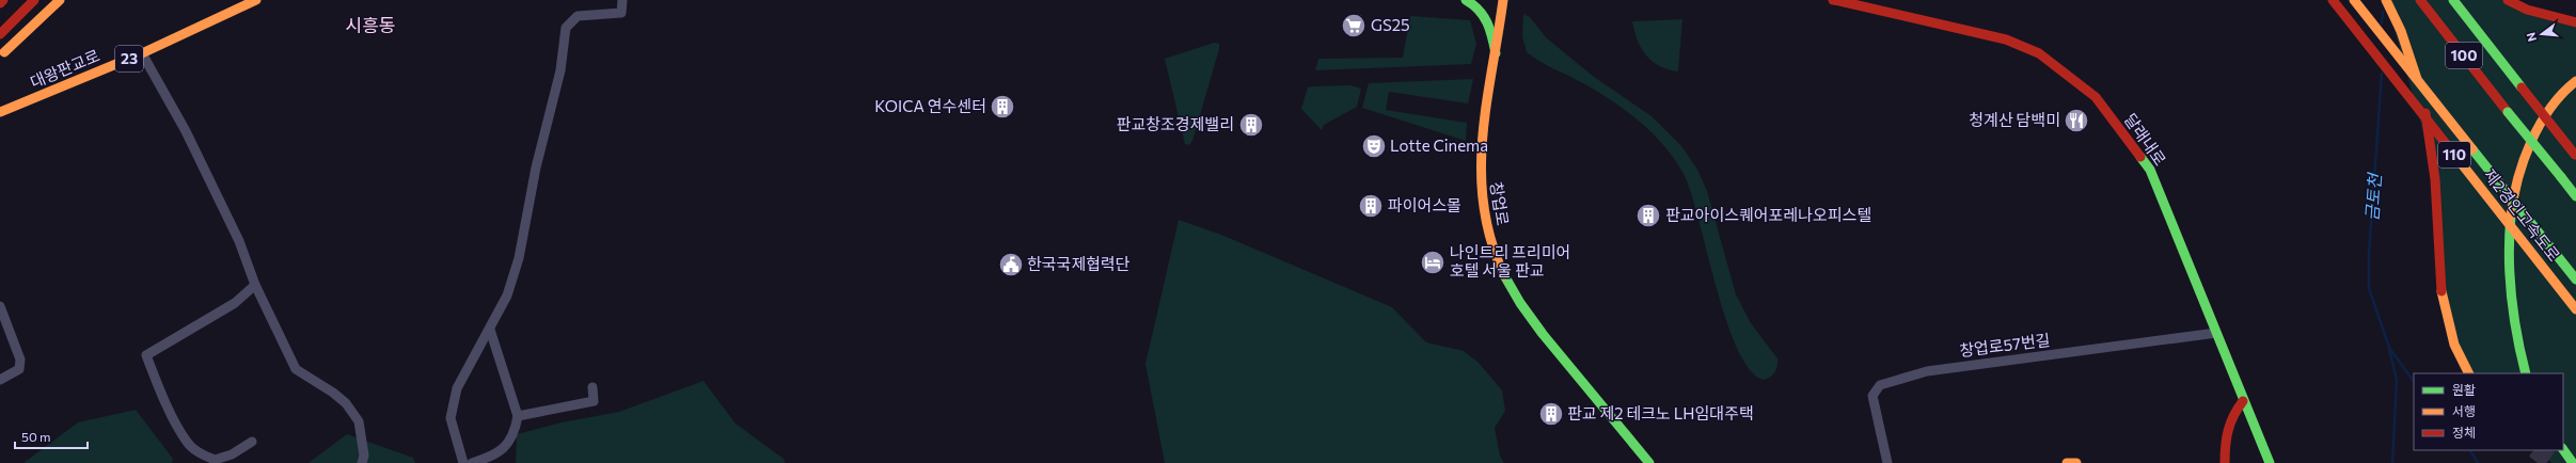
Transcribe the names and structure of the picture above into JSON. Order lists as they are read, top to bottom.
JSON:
{
  "streets": {
    "main road": [
      "100",
      "23",
      "대왕판교로",
      "달래내로",
      "110",
      "창업로",
      "제2경인고속도로"
    ],
    "street": ["창업로57번길"]
  },
  "crossings": [
    ["달래내로", "창업로57번길"]
  ],
  "districts": ["시흥동"],
  "water": ["금토천"],
  "places": {
    "supermarket": ["GS25"],
    "building": [
      "KOICA 연수센터",
      "판교창조경제밸리",
      "파이어스몰",
      "판교아이스퀘어포레나오피스텔",
      "판교 제2 테크노 LH임대주택"
    ],
    "restaurant": ["청계산 담백미"],
    "theatre": ["Lotte Cinema"],
    "hotel": ["나인트리 프리미어 호텔 서울 판교"],
    "public building": ["한국국제협력단"]
  },
  "legend": ["원활", "서행", "정체"],
  "scale_bar": "50 m",
  "north": "left"
}
